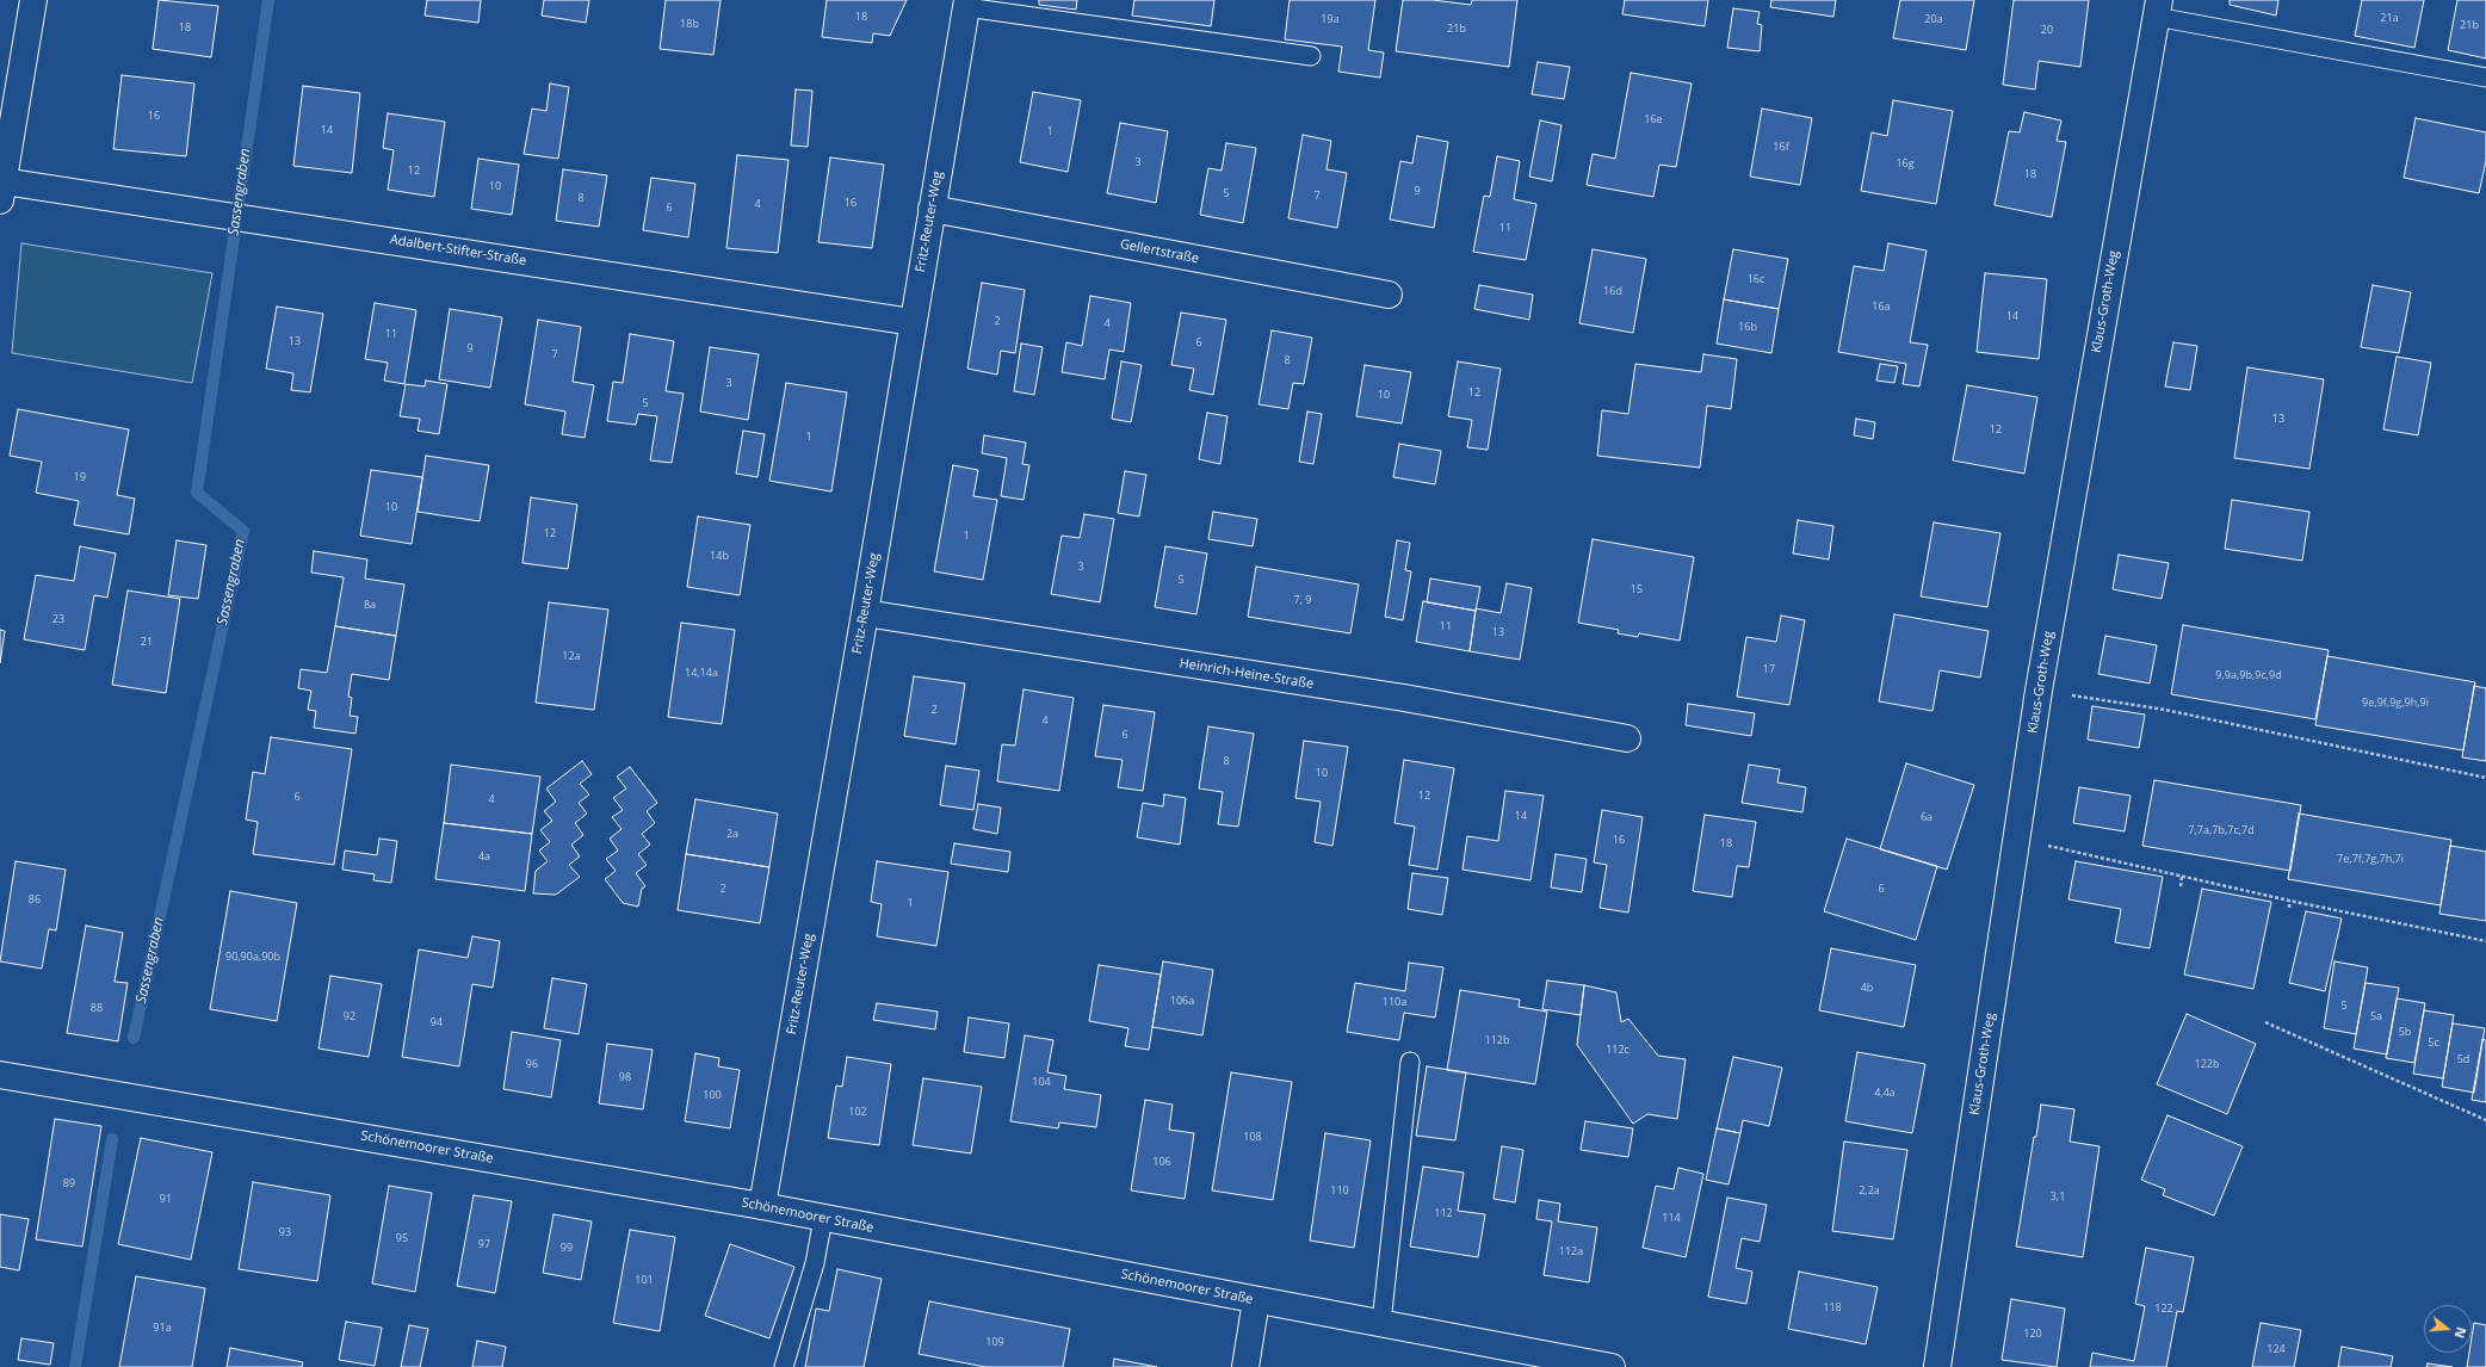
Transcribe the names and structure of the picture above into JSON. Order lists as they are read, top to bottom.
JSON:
{
  "streets": {
    "street": [
      "Fritz-Reuter-Weg",
      "Adalbert-Stifter-Straße",
      "Gellertstraße",
      "Klaus-Groth-Weg",
      "Heinrich-Heine-Straße",
      "Schönemoorer Straße"
    ]
  },
  "crossings": [
    ["Fritz-Reuter-Weg", "Adalbert-Stifter-Straße"],
    ["Fritz-Reuter-Weg", "Gellertstraße"],
    ["Fritz-Reuter-Weg", "Heinrich-Heine-Straße"],
    ["Fritz-Reuter-Weg", "Schönemoorer Straße"]
  ],
  "water": ["Sassengraben"],
  "house_numbers": [
    "18",
    "21a",
    "19a",
    "20a",
    "18b",
    "21b",
    "18",
    "21b",
    "20",
    "16",
    "16e",
    "14",
    "1",
    "16f",
    "3",
    "16g",
    "12",
    "18",
    "10",
    "9",
    "5",
    "7",
    "8",
    "16",
    "4",
    "6",
    "11",
    "16c",
    "16d",
    "16a",
    "14",
    "2",
    "4",
    "16b",
    "11",
    "13",
    "6",
    "9",
    "7",
    "8",
    "3",
    "12",
    "10",
    "5",
    "13",
    "12",
    "1",
    "19",
    "10",
    "12",
    "1",
    "14b",
    "3",
    "5",
    "15",
    "7, 9",
    "8a",
    "23",
    "11",
    "13",
    "21",
    "12a",
    "17",
    "14,14a",
    "9,9a,9b,9c,9d",
    "9e,9f,9g,9h,9i",
    "2",
    "4",
    "6",
    "8",
    "10",
    "12",
    "6",
    "4",
    "14",
    "6a",
    "7,7a,7b,7c,7d",
    "2a",
    "16",
    "18",
    "4a",
    "7e,7f,7g,7h,7i",
    "2",
    "6",
    "86",
    "1",
    "90,90a,90b",
    "4b",
    "106a",
    "110a",
    "5",
    "88",
    "92",
    "5a",
    "94",
    "5b",
    "112b",
    "5c",
    "112c",
    "5d",
    "96",
    "122b",
    "98",
    "104",
    "4,4a",
    "100",
    "102",
    "108",
    "106",
    "89",
    "110",
    "2,2a",
    "3,1",
    "91",
    "112",
    "114",
    "93",
    "95",
    "97",
    "99",
    "112a",
    "101",
    "118",
    "122",
    "91a",
    "120",
    "109",
    "124"
  ],
  "north": "right"
}
